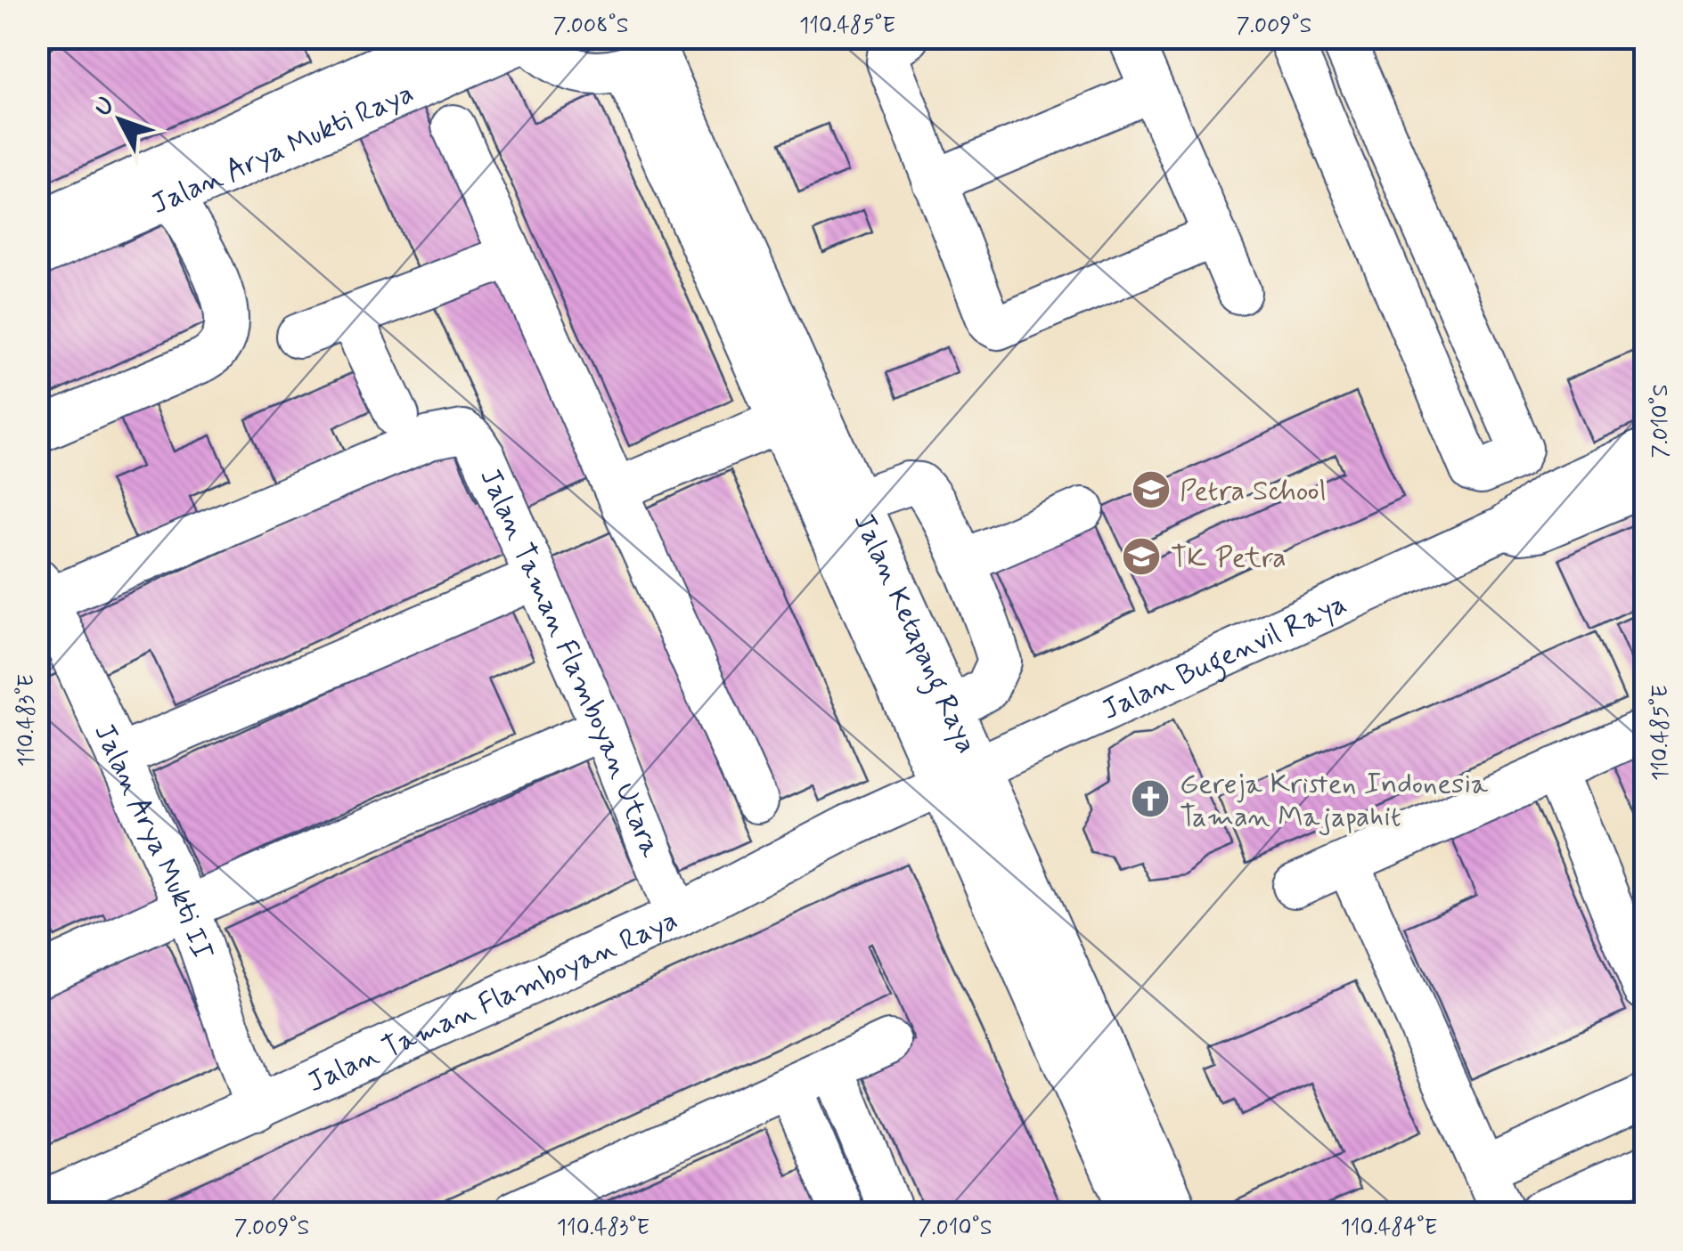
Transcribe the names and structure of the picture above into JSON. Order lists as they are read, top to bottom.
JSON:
{
  "streets": {
    "street": [
      "Jalan Arya Mukti Raya",
      "Jalan Ketapang Raya",
      "Jalan Bugenvil Raya",
      "Jalan Taman Flamboyan Utara",
      "Jalan Arya Mukti II",
      "Jalan Taman Flamboyan Raya"
    ]
  },
  "crossings": [
    ["Jalan Ketapang Raya", "Jalan Bugenvil Raya"],
    ["Jalan Ketapang Raya", "Jalan Taman Flamboyan Raya"],
    ["Jalan Bugenvil Raya", "Jalan Taman Flamboyan Raya"],
    ["Jalan Taman Flamboyan Utara", "Jalan Arya Mukti II"],
    ["Jalan Taman Flamboyan Utara", "Jalan Taman Flamboyan Raya"],
    ["Jalan Arya Mukti II", "Jalan Taman Flamboyan Raya"]
  ],
  "places": {
    "school or university": ["Petra School", "TK Petra"],
    "church": ["Gereja Kristen Indonesia Taman Majapahit"]
  },
  "north": "top left",
  "coordinates": [
    "7.008°S",
    "110.485°E",
    "7.009°S",
    "7.010°S",
    "110.483°E",
    "110.484°E"
  ]
}
